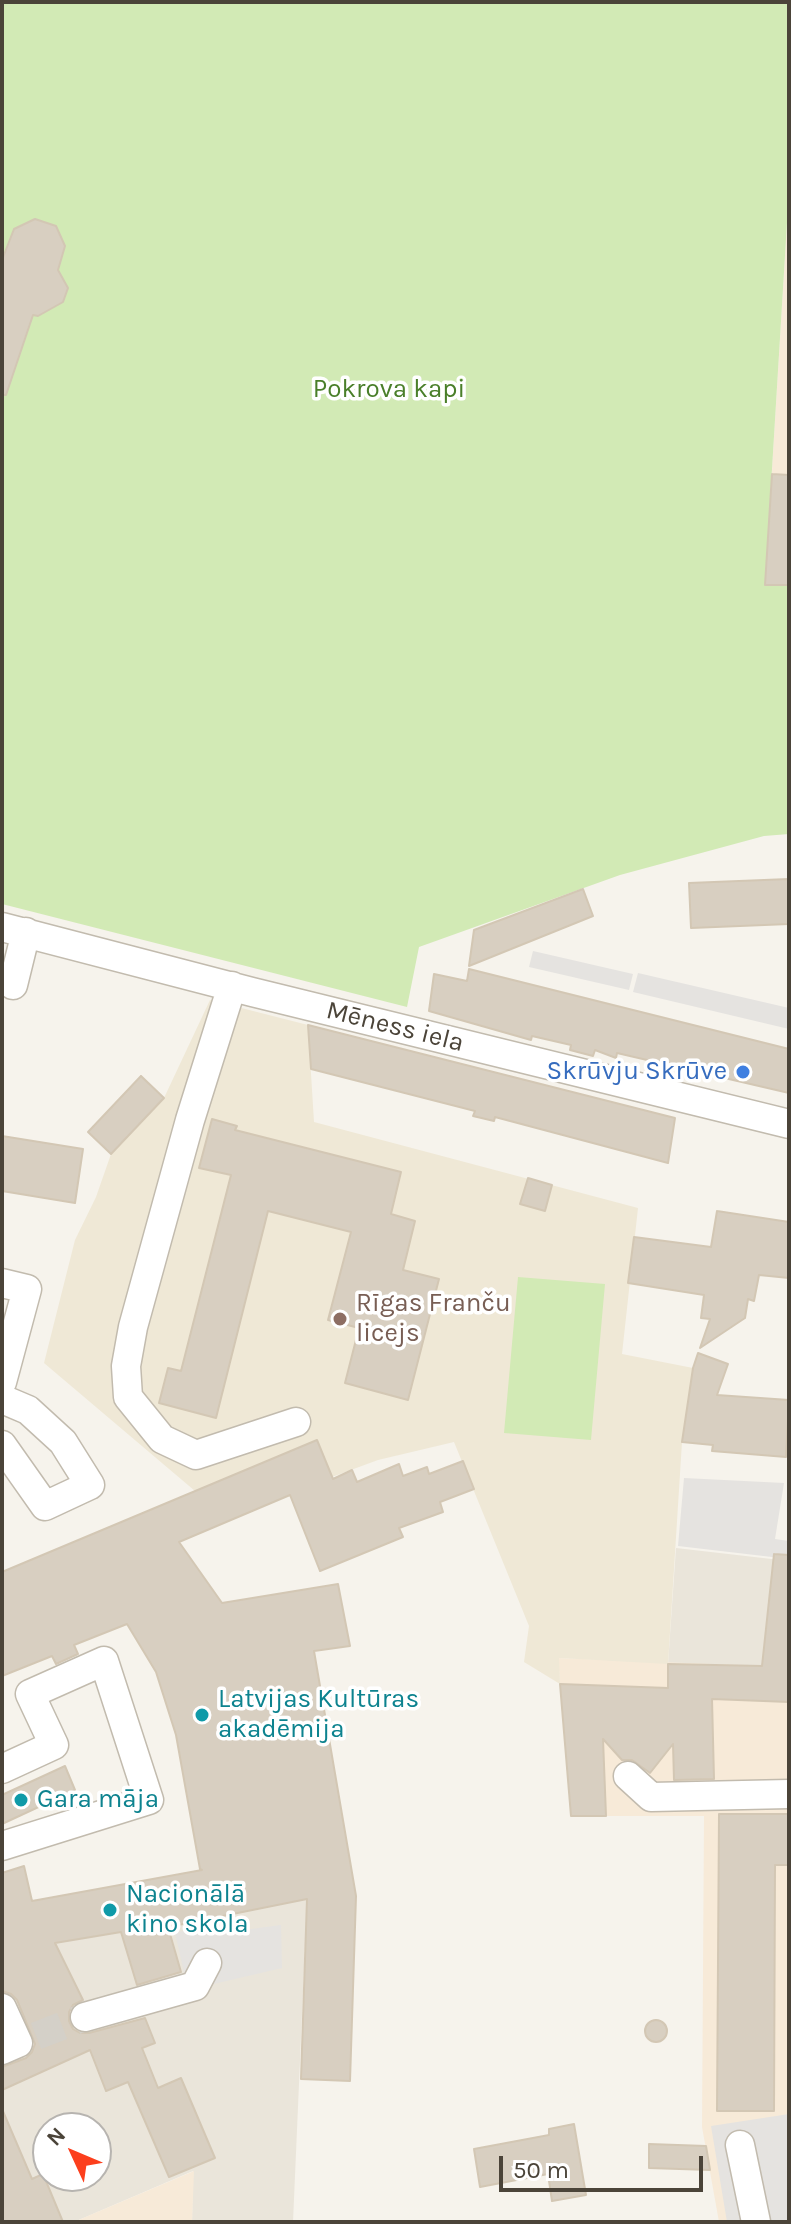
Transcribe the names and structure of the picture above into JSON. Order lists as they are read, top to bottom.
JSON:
{
  "streets": {
    "street": ["Mēness iela"]
  },
  "parks": ["Pokrova kapi"],
  "places": [
    "Skrūvju Skrūve",
    "Rīgas Franču licejs",
    "Latvijas Kultūras akadēmija",
    "Gara māja",
    "Nacionālā kino skola"
  ],
  "scale_bar": "50 m",
  "north": "top left"
}
